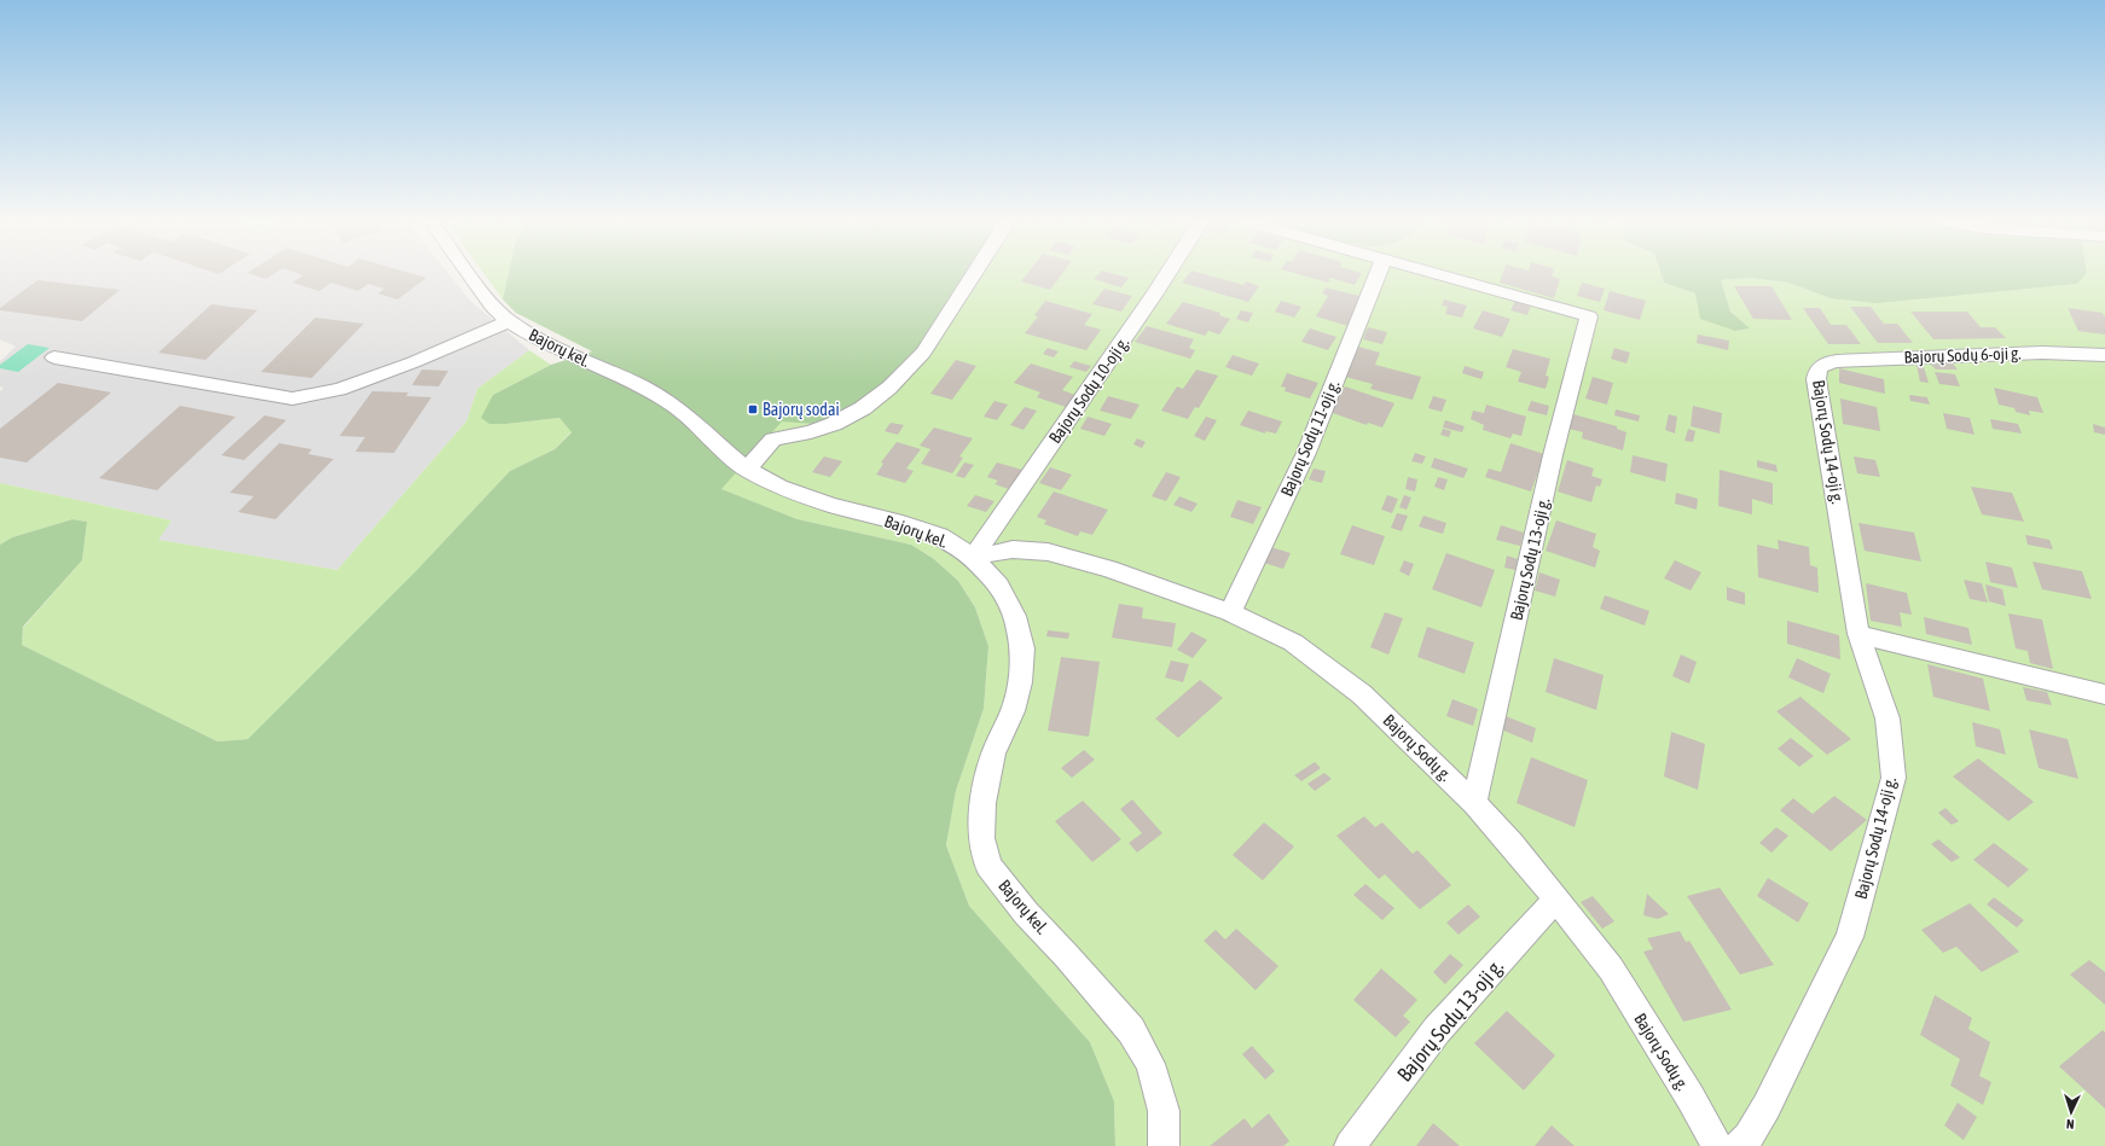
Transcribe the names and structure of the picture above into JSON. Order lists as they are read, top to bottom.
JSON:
{
  "streets": {
    "street": [
      "Bajorų kel.",
      "Bajorų Sodų 6-oji g.",
      "Bajorų Sodų 10-oji g.",
      "Bajorų Sodų 11-oji g.",
      "Bajorų Sodų 14-oji g.",
      "Bajorų Sodų 13-oji g.",
      "Bajorų Sodų g."
    ]
  },
  "crossings": [
    ["Bajorų kel.", "Bajorų Sodų 10-oji g."],
    ["Bajorų kel.", "Bajorų Sodų g."],
    ["Bajorų Sodų 6-oji g.", "Bajorų Sodų 14-oji g."],
    ["Bajorų Sodų 10-oji g.", "Bajorų Sodų g."],
    ["Bajorų Sodų 11-oji g.", "Bajorų Sodų g."],
    ["Bajorų Sodų 13-oji g.", "Bajorų Sodų g."]
  ],
  "places": {
    "transit": ["Bajorų sodai"]
  },
  "north": "bottom"
}
